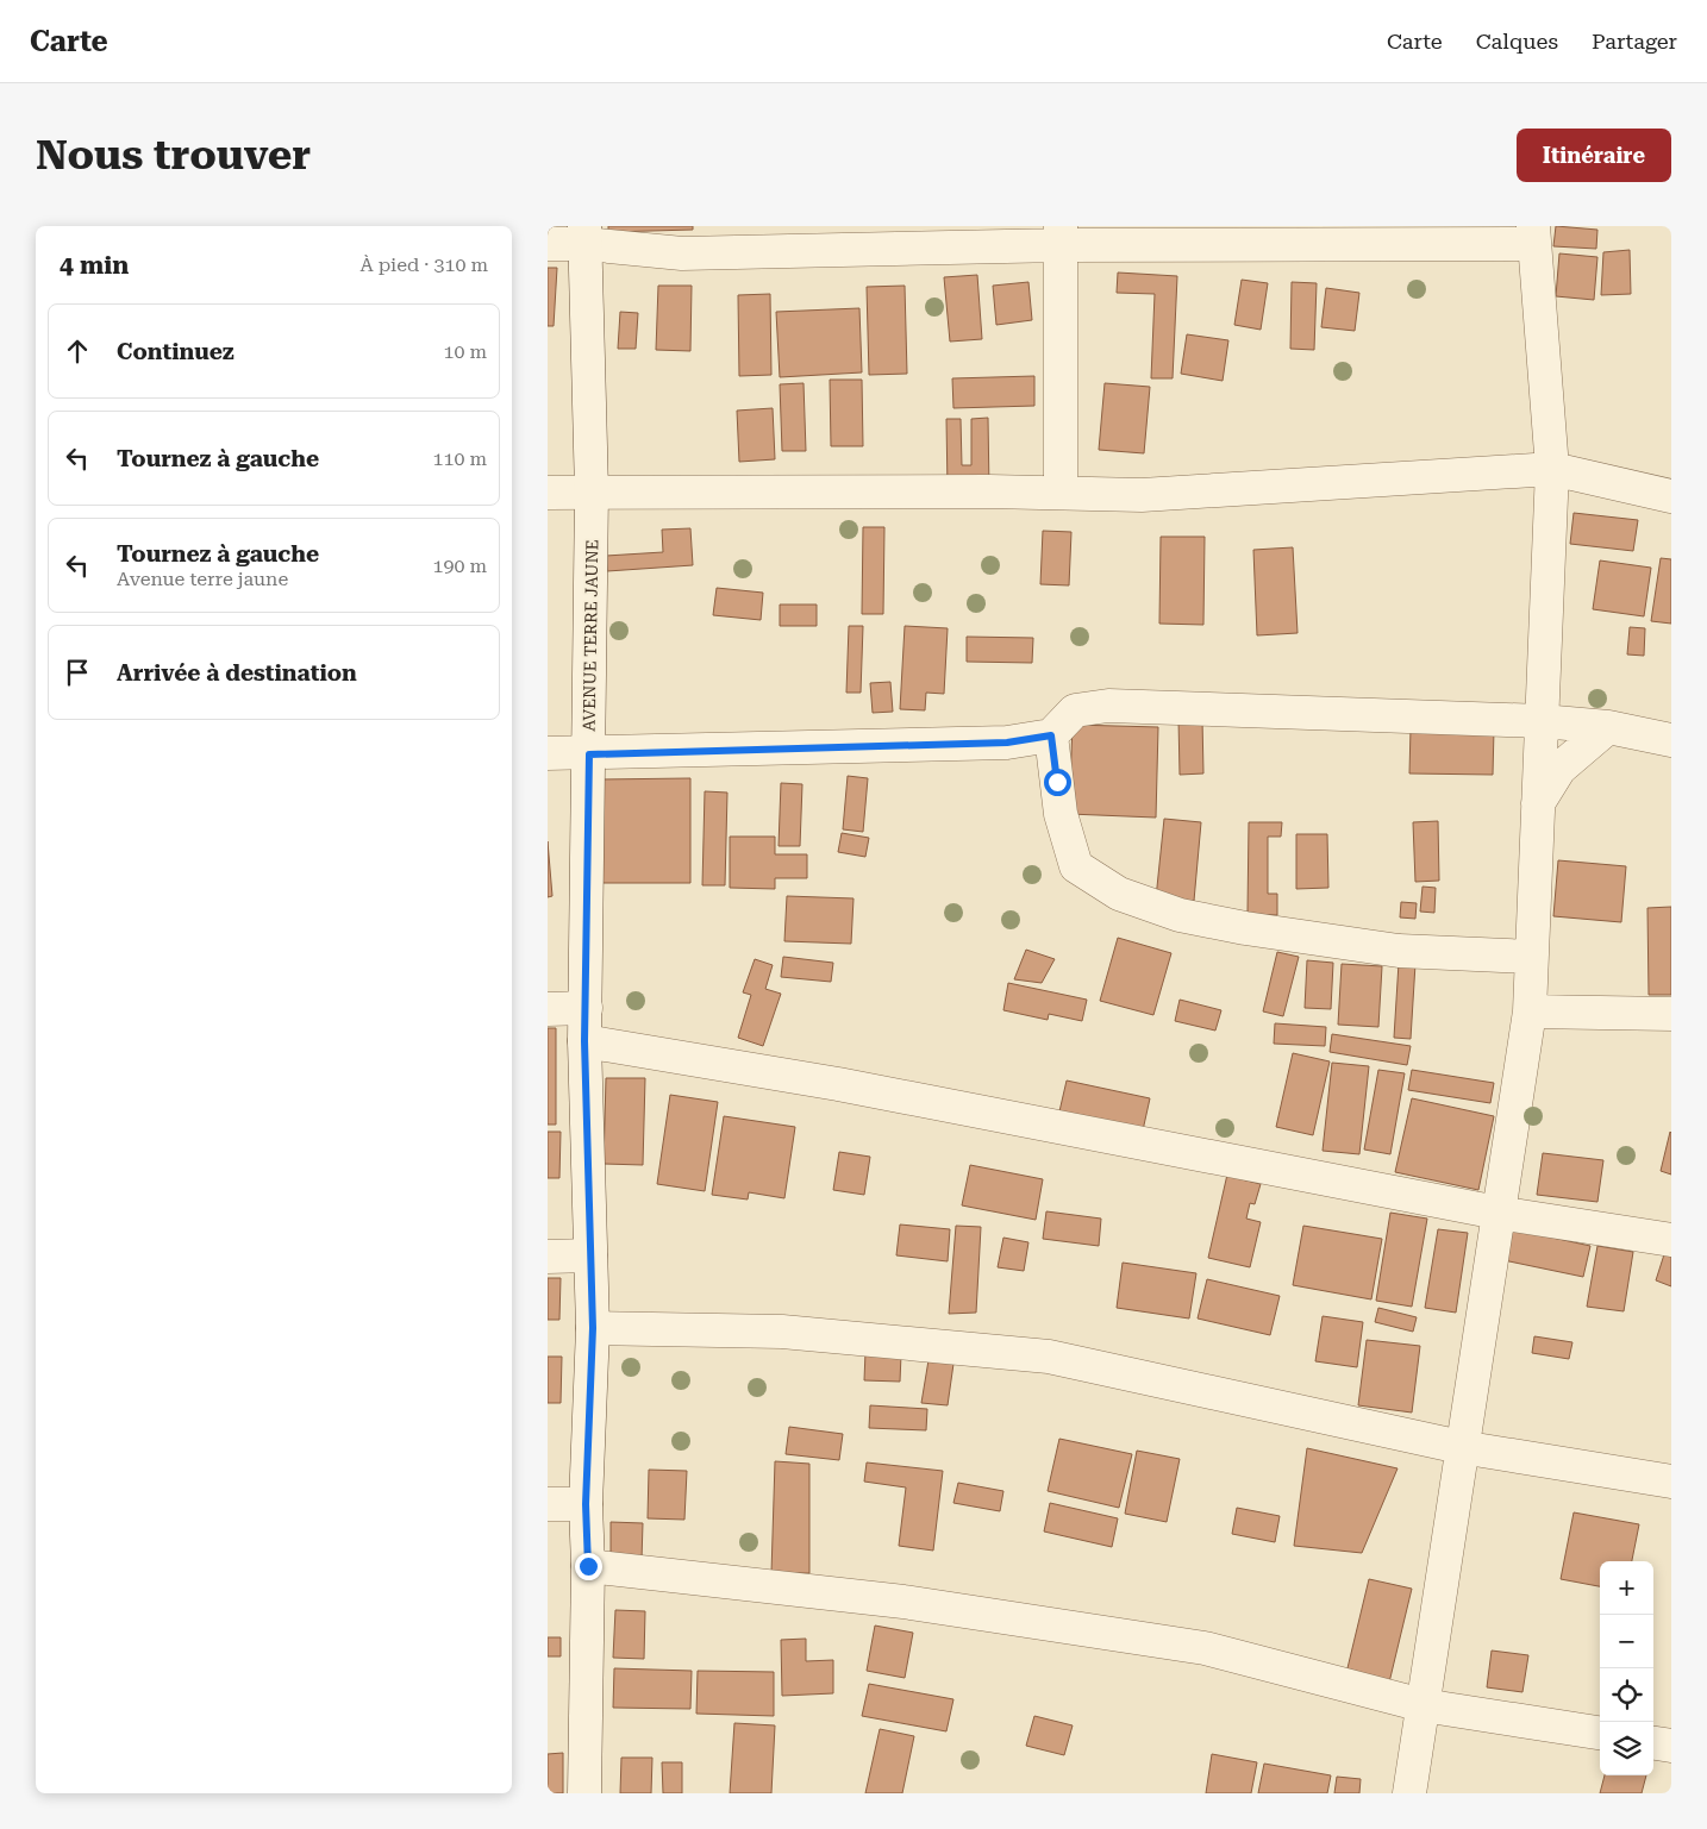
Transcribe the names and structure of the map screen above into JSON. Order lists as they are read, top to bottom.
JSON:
{
  "streets": {
    "street": ["AVENUE TERRE JAUNE"]
  },
  "page": {
    "header": "Carte",
    "nav": ["Carte", "Calques", "Partager"],
    "buttons": "Itinéraire",
    "title": "Nous trouver",
    "heading": ["4 min", "À pied · 310 m"],
    "list": [
      ["Continuez", "10 m"],
      ["Tournez à gauche", "110 m"],
      ["Tournez à gauche", "Avenue terre jaune", "190 m"],
      "Arrivée à destination"
    ],
    "map_buttons": ["+", "−"]
  }
}
